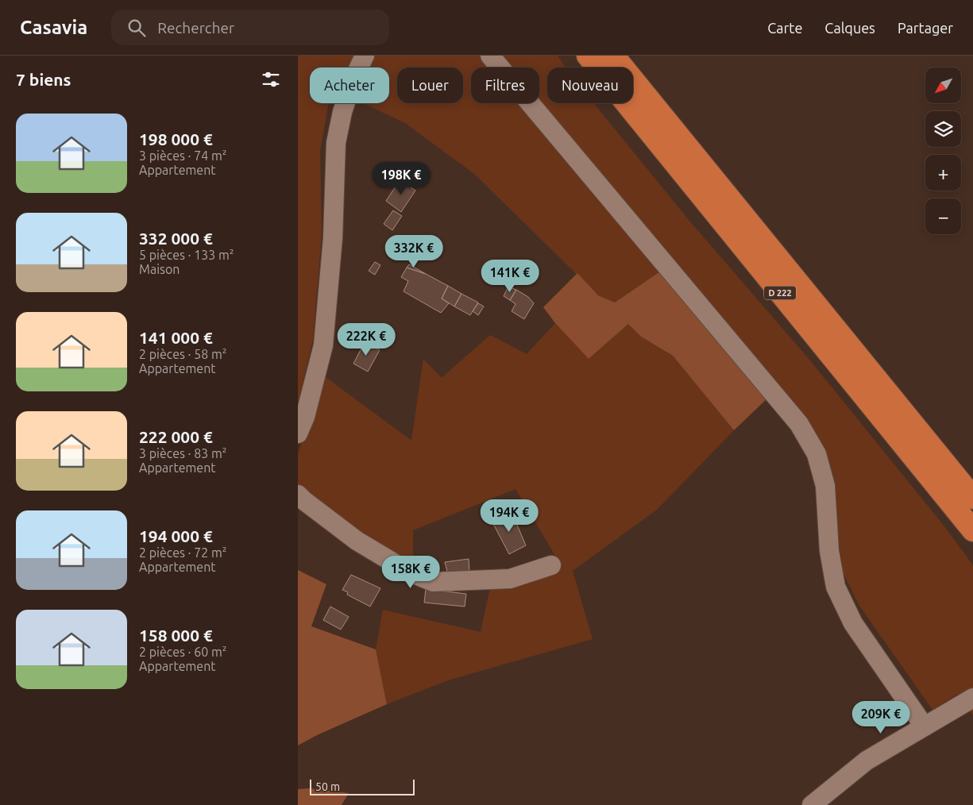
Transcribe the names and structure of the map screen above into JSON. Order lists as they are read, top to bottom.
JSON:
{
  "streets": {
    "highway": ["D 222"]
  },
  "scale_bar": "50 m",
  "north": "bottom left",
  "page": {
    "header": "Casavia",
    "search": "Rechercher",
    "nav": ["Carte", "Calques", "Partager"],
    "heading": "7 biens",
    "map_buttons": ["+", "−"],
    "chip": [
      "Acheter",
      "Louer",
      "Filtres",
      "Nouveau"
    ],
    "list": [
      {
        "name": "198 000 €",
        "note": "3 pièces · 74 m² · Appartement"
      },
      {
        "name": "332 000 €",
        "note": "5 pièces · 133 m² · Maison"
      },
      {
        "name": "141 000 €",
        "note": "2 pièces · 58 m² · Appartement"
      },
      {
        "name": "222 000 €",
        "note": "3 pièces · 83 m² · Appartement"
      },
      {
        "name": "194 000 €",
        "note": "2 pièces · 72 m² · Appartement"
      },
      {
        "name": "158 000 €",
        "note": "2 pièces · 60 m² · Appartement"
      }
    ],
    "price": [
      "198K €",
      "332K €",
      "141K €",
      "222K €",
      "194K €",
      "158K €",
      "209K €"
    ],
    "scale": "50 m"
  }
}
